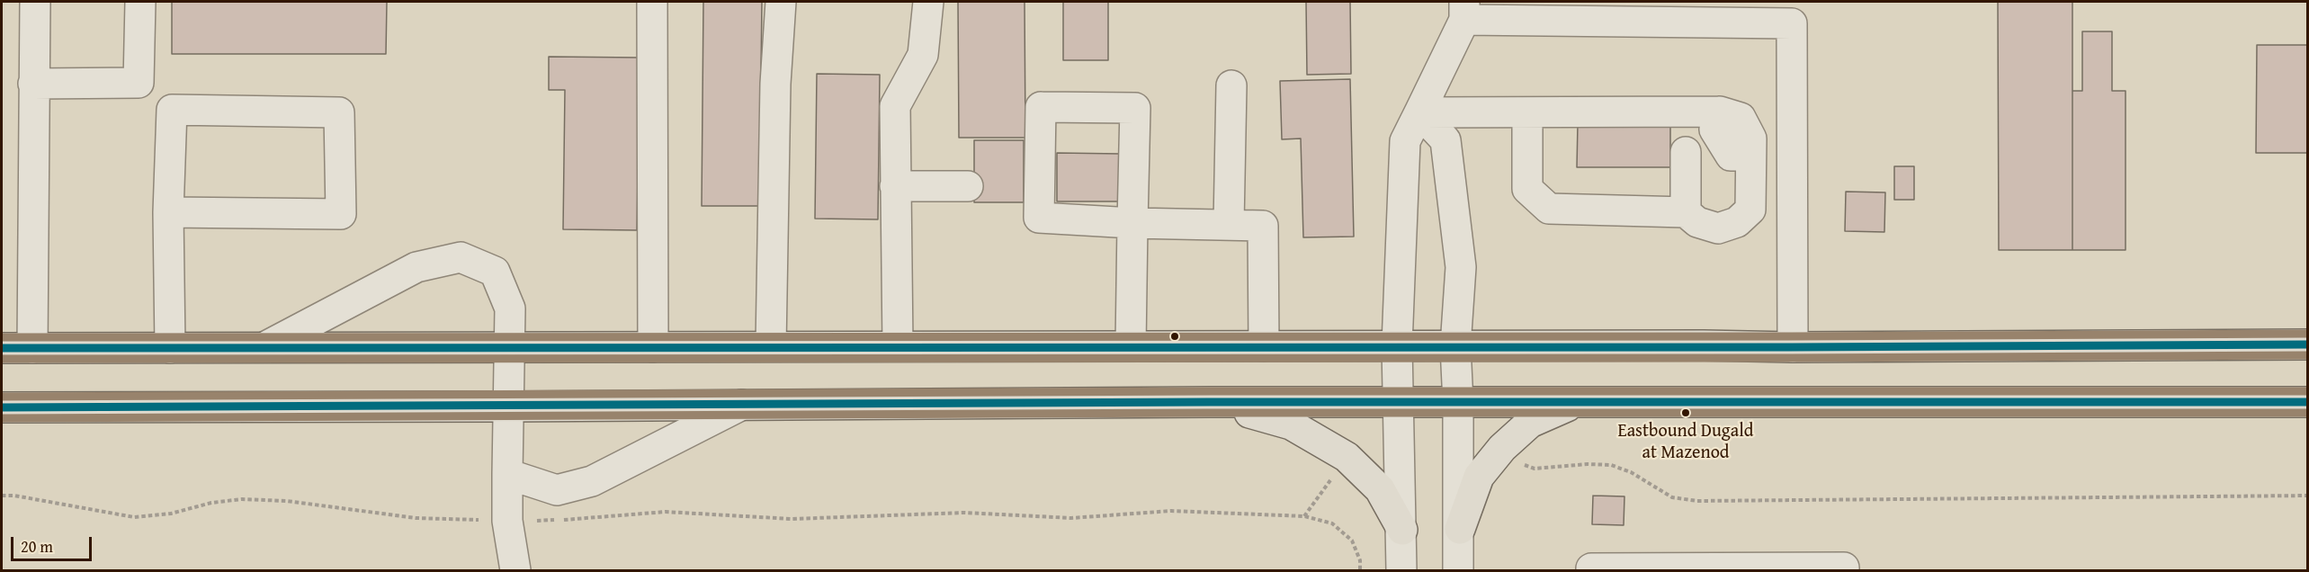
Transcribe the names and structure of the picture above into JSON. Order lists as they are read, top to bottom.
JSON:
{
  "places": ["Eastbound Dugald at Mazenod"],
  "scale_bar": "20 m"
}
